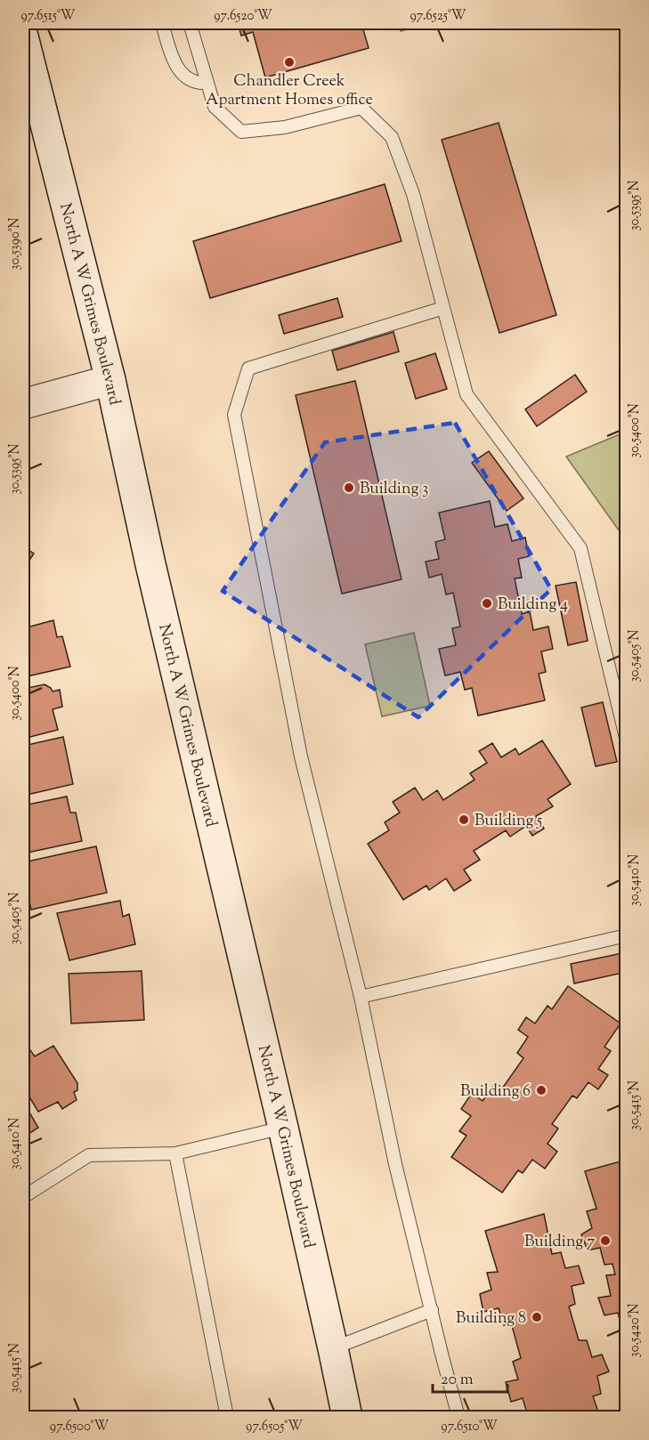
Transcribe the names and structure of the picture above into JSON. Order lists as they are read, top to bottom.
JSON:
{
  "streets": {
    "main road": ["North A W Grimes Boulevard"]
  },
  "places": [
    "Chandler Creek Apartment Homes office",
    "Building 3",
    "Building 4",
    "Building 5",
    "Building 6",
    "Building 7",
    "Building 8"
  ],
  "scale_bar": "20 m",
  "coordinates": [
    "97.6515°W",
    "97.6520°W",
    "97.6525°W",
    "30.5395°N",
    "30.5390°N",
    "30.5400°N",
    "30.5405°N",
    "30.5410°N",
    "30.5415°N",
    "30.5420°N",
    "97.6500°W",
    "97.6505°W",
    "97.6510°W"
  ]
}
